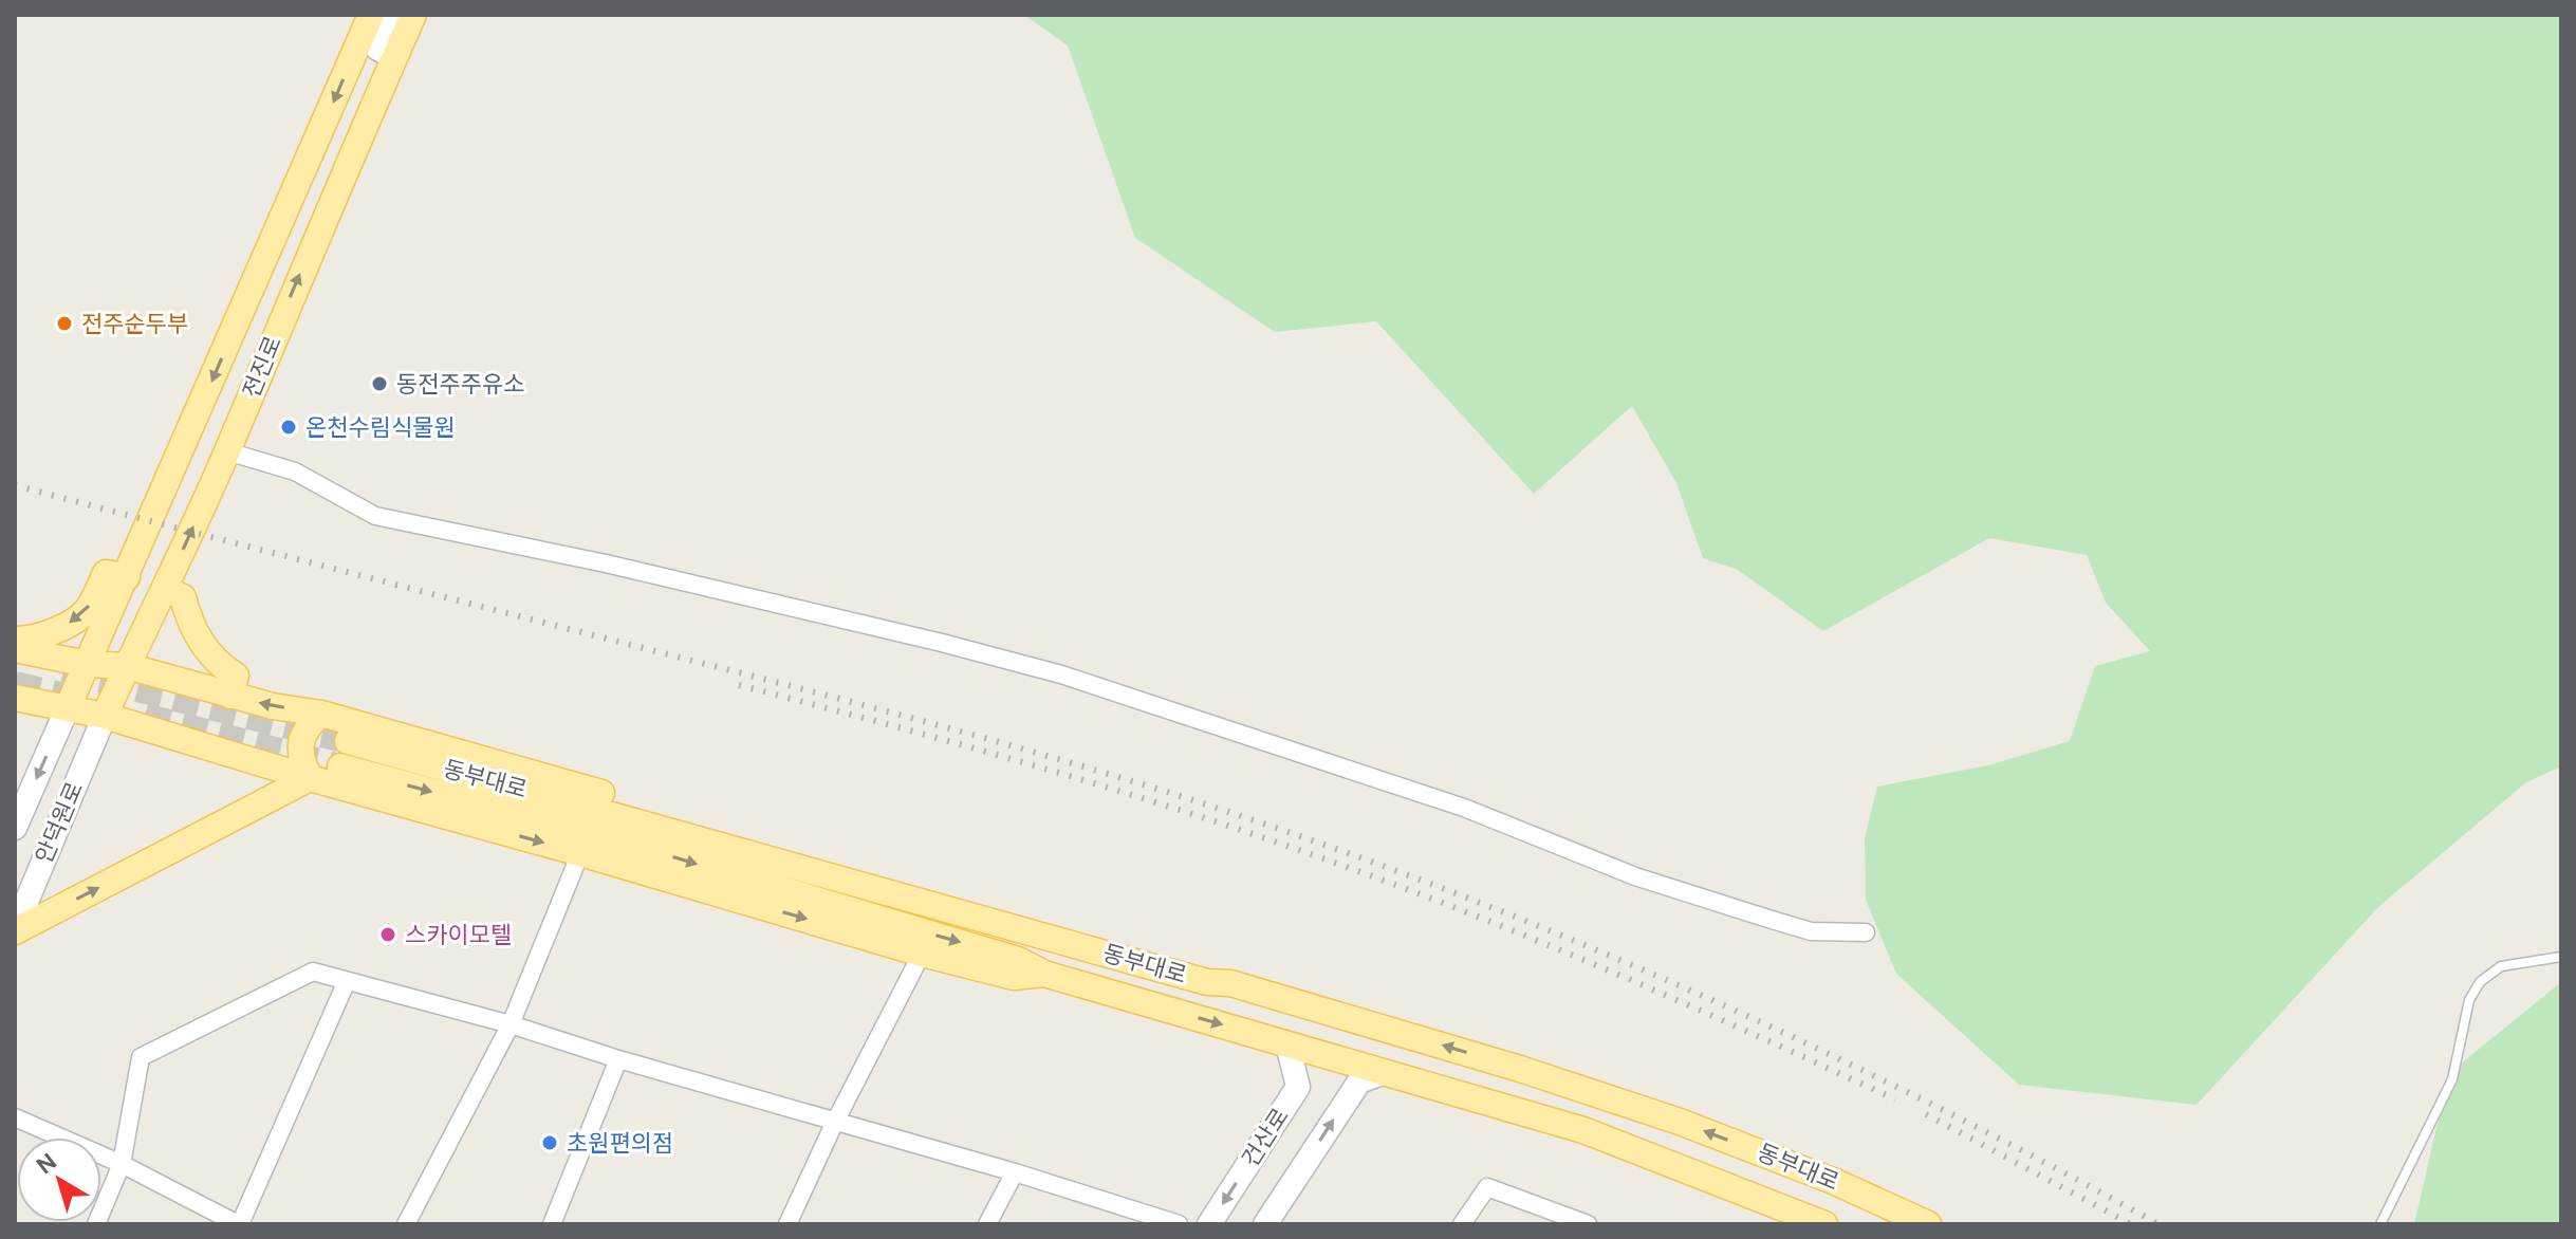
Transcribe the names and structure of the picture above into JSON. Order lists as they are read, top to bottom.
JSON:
{
  "streets": {
    "main road": ["전진로", "동부대로"],
    "street": ["안덕원로", "건산로"]
  },
  "crossings": [
    ["전진로", "동부대로"],
    ["전진로", "안덕원로"],
    ["동부대로", "안덕원로"],
    ["동부대로", "건산로"]
  ],
  "places": [
    "전주순두부",
    "동전주주유소",
    "온천수림식물원",
    "스카이모텔",
    "초원편의점"
  ],
  "north": "top left"
}
